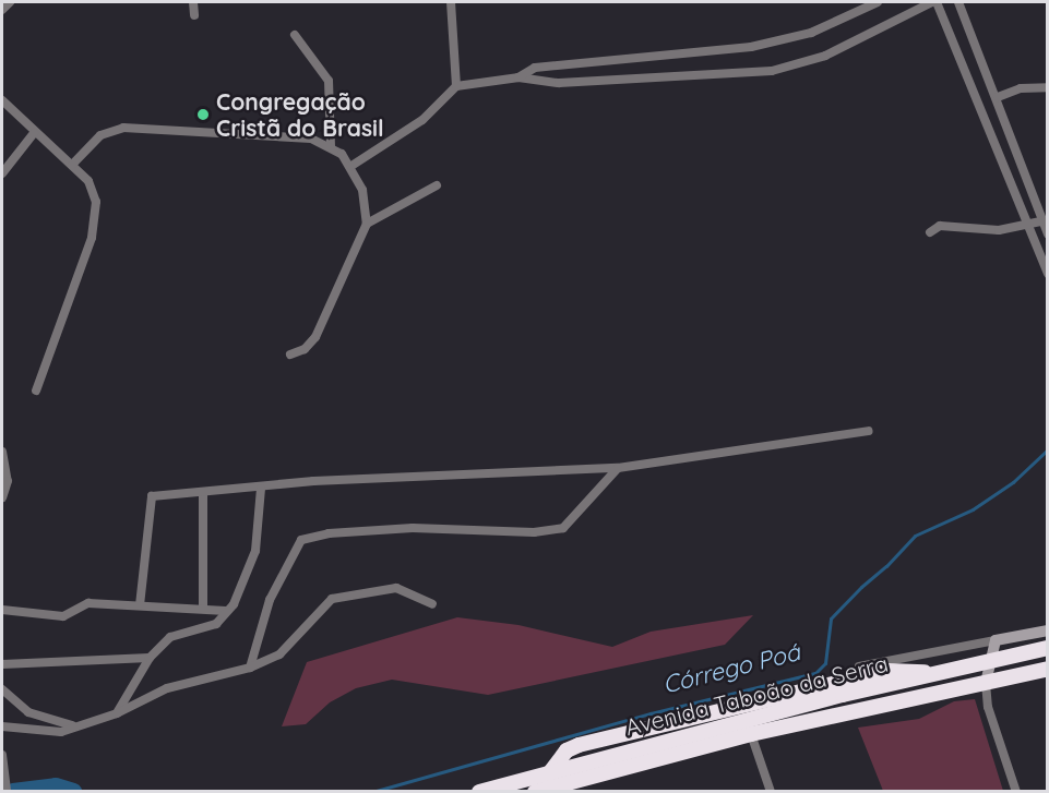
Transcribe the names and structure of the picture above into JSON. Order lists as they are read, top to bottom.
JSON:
{
  "streets": {
    "highway": ["Avenida Taboão da Serra"]
  },
  "water": ["Córrego Poá"],
  "places": ["Congregação Cristã do Brasil"]
}
